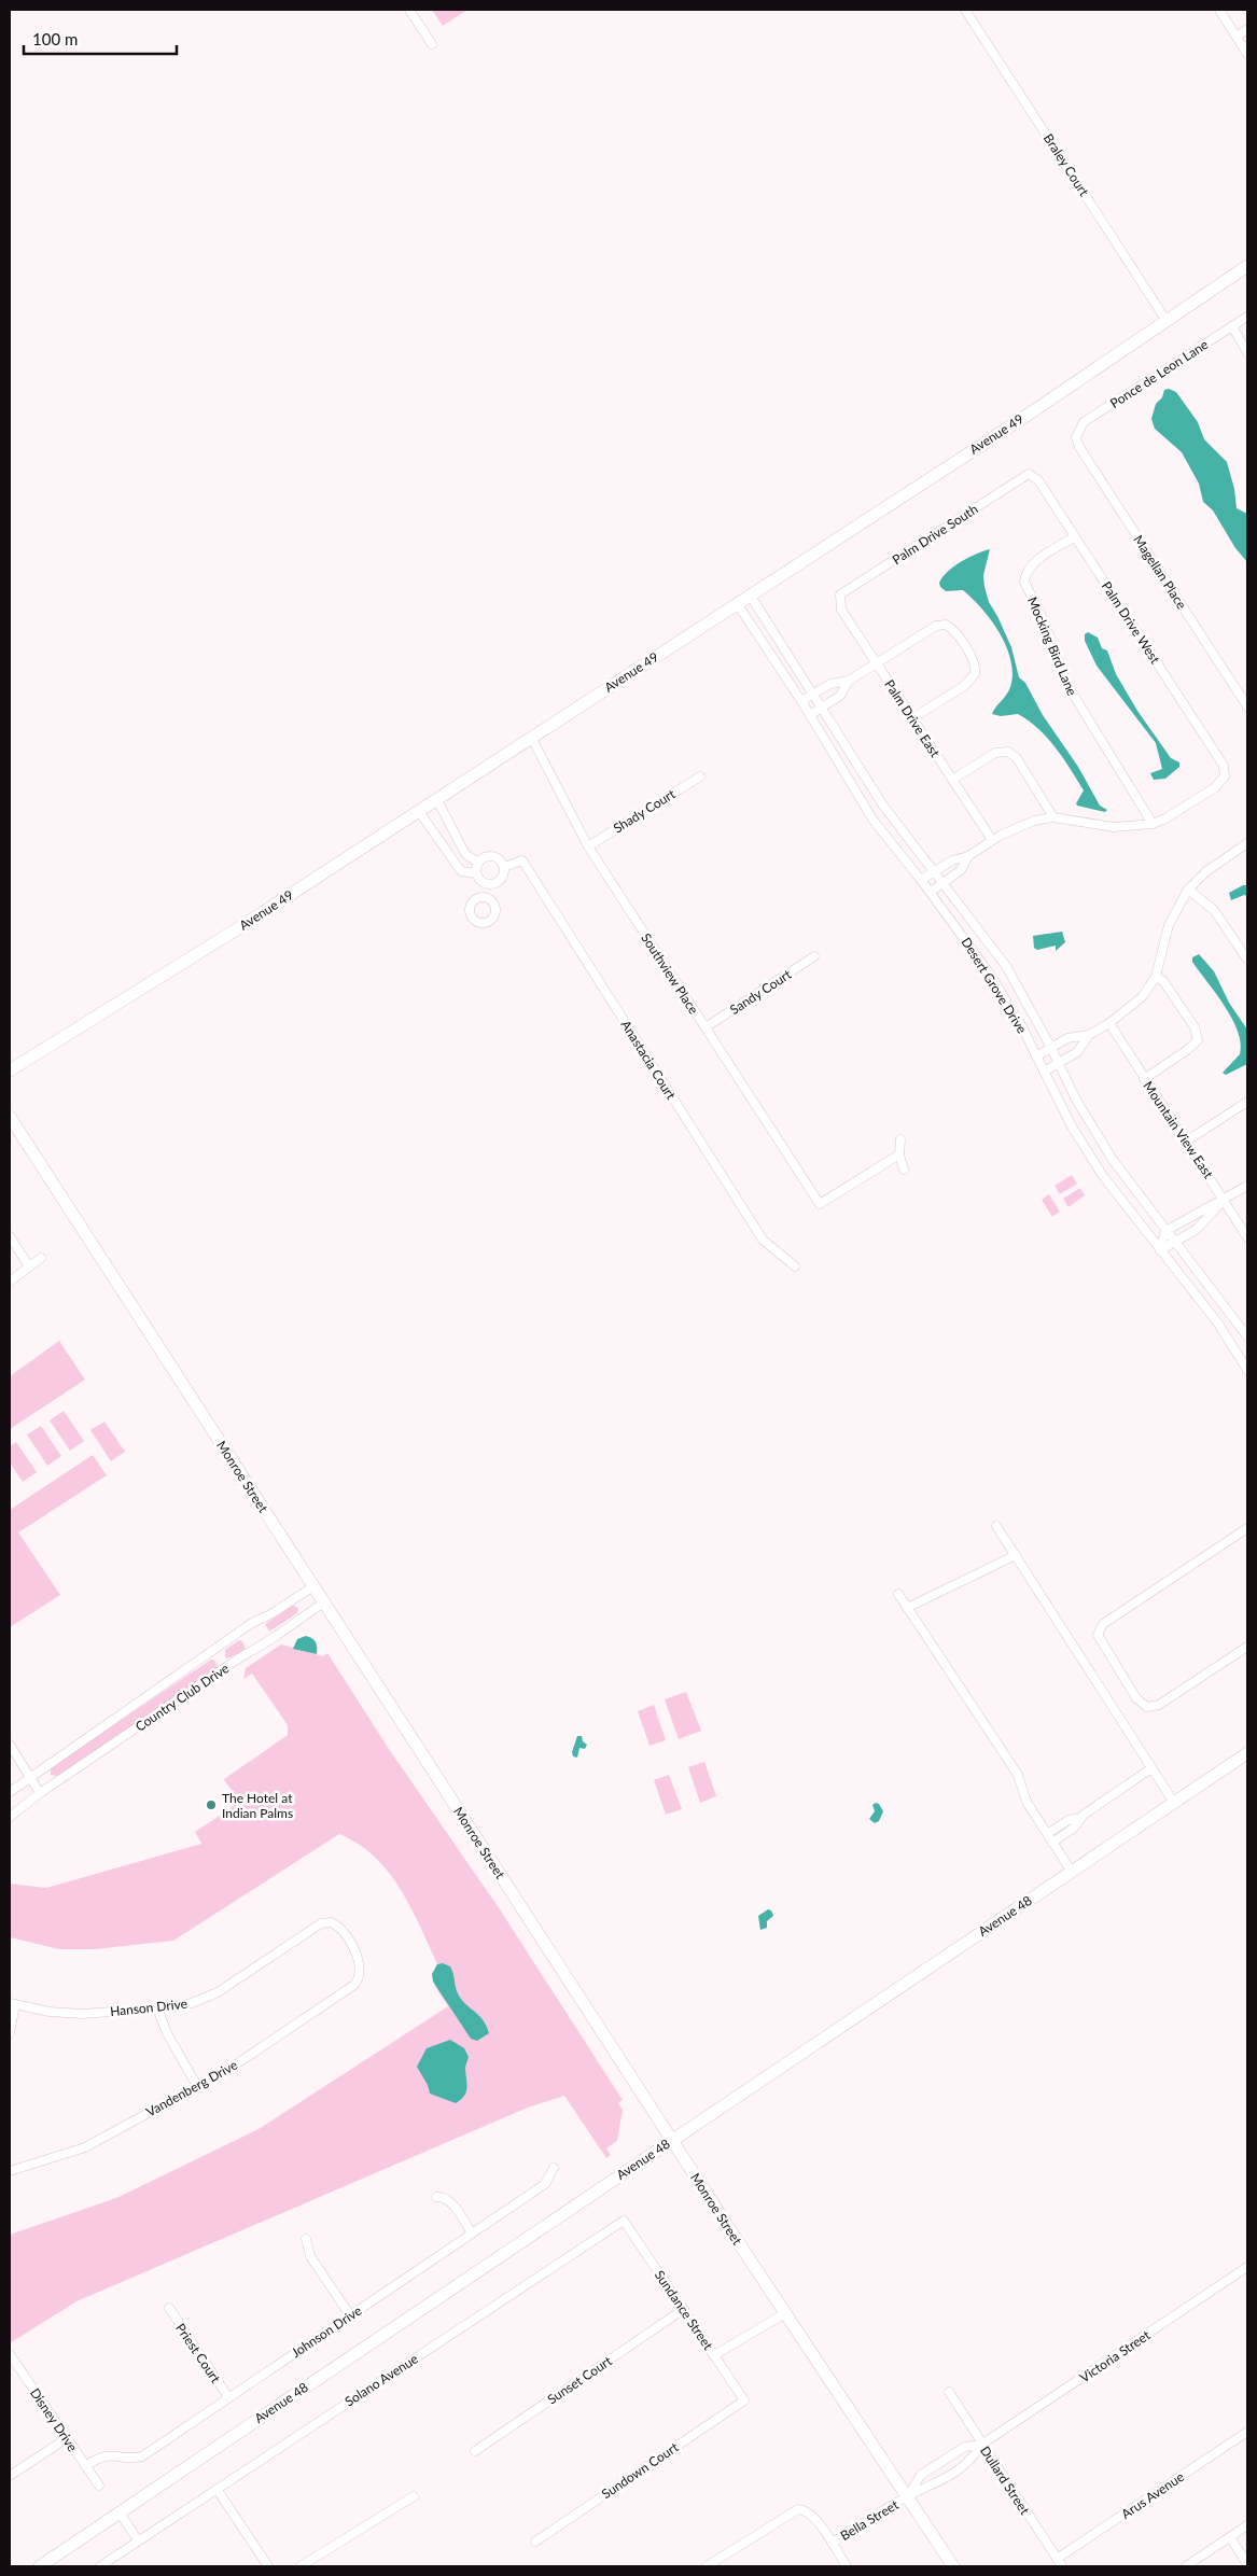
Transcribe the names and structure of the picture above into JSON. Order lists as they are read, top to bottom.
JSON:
{
  "streets": {
    "main road": ["Avenue 49", "Monroe Street", "Avenue 48"],
    "street": [
      "Braley Court",
      "Ponce de Leon Lane",
      "Palm Drive South",
      "Magellan Place",
      "Palm Drive West",
      "Mocking Bird Lane",
      "Palm Drive East",
      "Shady Court",
      "Southview Place",
      "Desert Grove Drive",
      "Sandy Court",
      "Anastacia Court",
      "Mountain View East",
      "Country Club Drive",
      "Hanson Drive",
      "Vandenberg Drive",
      "Sundance Street",
      "Johnson Drive",
      "Priest Court",
      "Victoria Street",
      "Solano Avenue",
      "Sunset Court",
      "Disney Drive",
      "Sundown Court",
      "Dullard Street",
      "Arus Avenue",
      "Bella Street"
    ]
  },
  "crossings": [
    ["Braley Court", "Avenue 49"],
    ["Ponce de Leon Lane", "Magellan Place"],
    ["Avenue 49", "Southview Place"],
    ["Avenue 49", "Desert Grove Drive"],
    ["Palm Drive South", "Palm Drive West"],
    ["Palm Drive South", "Palm Drive East"],
    ["Palm Drive West", "Mocking Bird Lane"],
    ["Shady Court", "Southview Place"],
    ["Southview Place", "Sandy Court"],
    ["Monroe Street", "Country Club Drive"],
    ["Monroe Street", "Avenue 48"],
    ["Monroe Street", "Victoria Street"],
    ["Monroe Street", "Bella Street"],
    ["Hanson Drive", "Vandenberg Drive"],
    ["Sundance Street", "Solano Avenue"],
    ["Sundance Street", "Sunset Court"],
    ["Sundance Street", "Sundown Court"],
    ["Johnson Drive", "Priest Court"],
    ["Johnson Drive", "Disney Drive"],
    ["Victoria Street", "Dullard Street"],
    ["Victoria Street", "Bella Street"],
    ["Dullard Street", "Arus Avenue"]
  ],
  "places": ["The Hotel at Indian Palms"],
  "scale_bar": "100 m"
}
